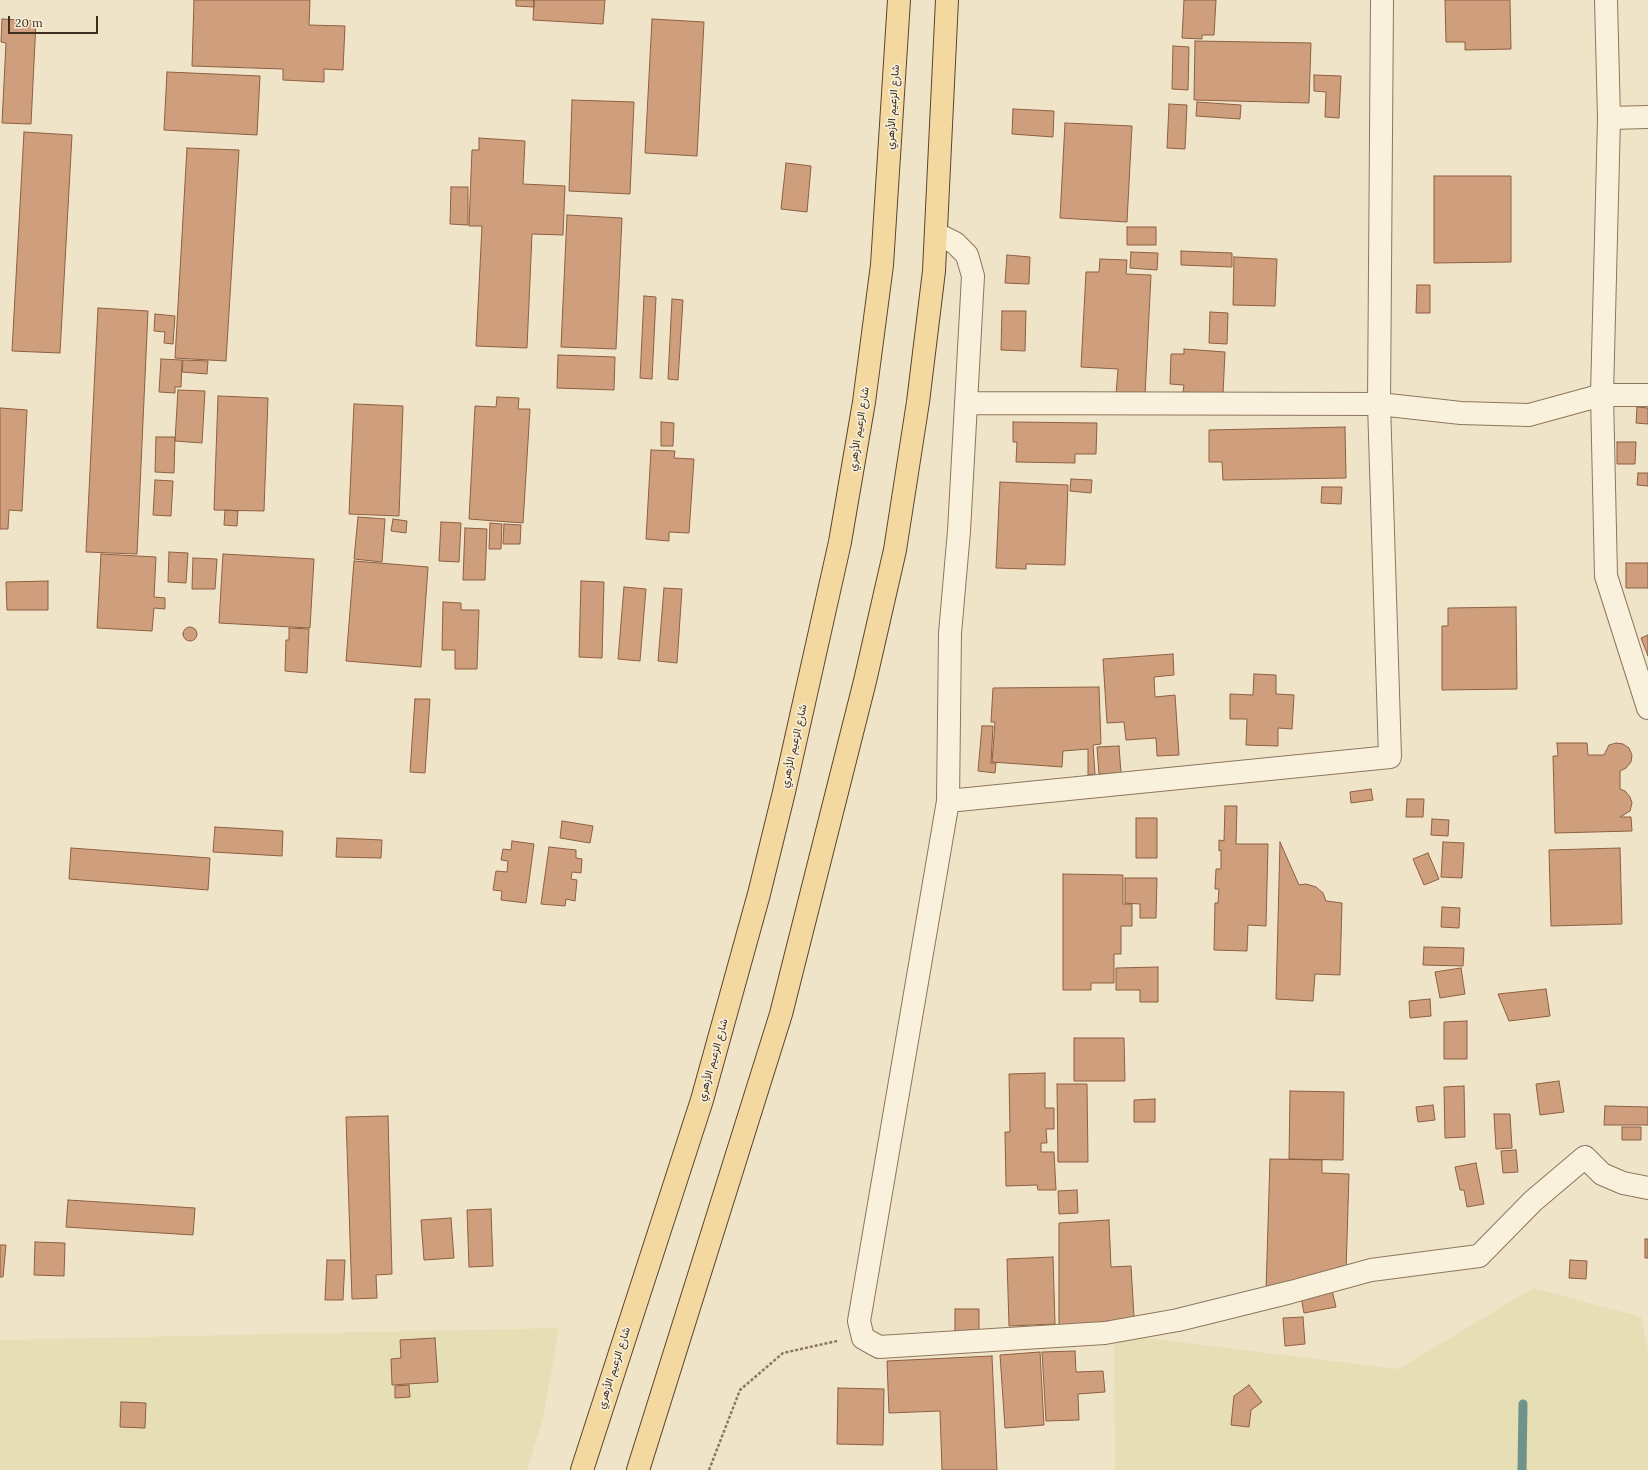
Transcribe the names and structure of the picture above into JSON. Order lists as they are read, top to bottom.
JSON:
{
  "streets": {
    "main road": ["شارع الزعيم الأزهري"]
  },
  "scale_bar": "20 m"
}
